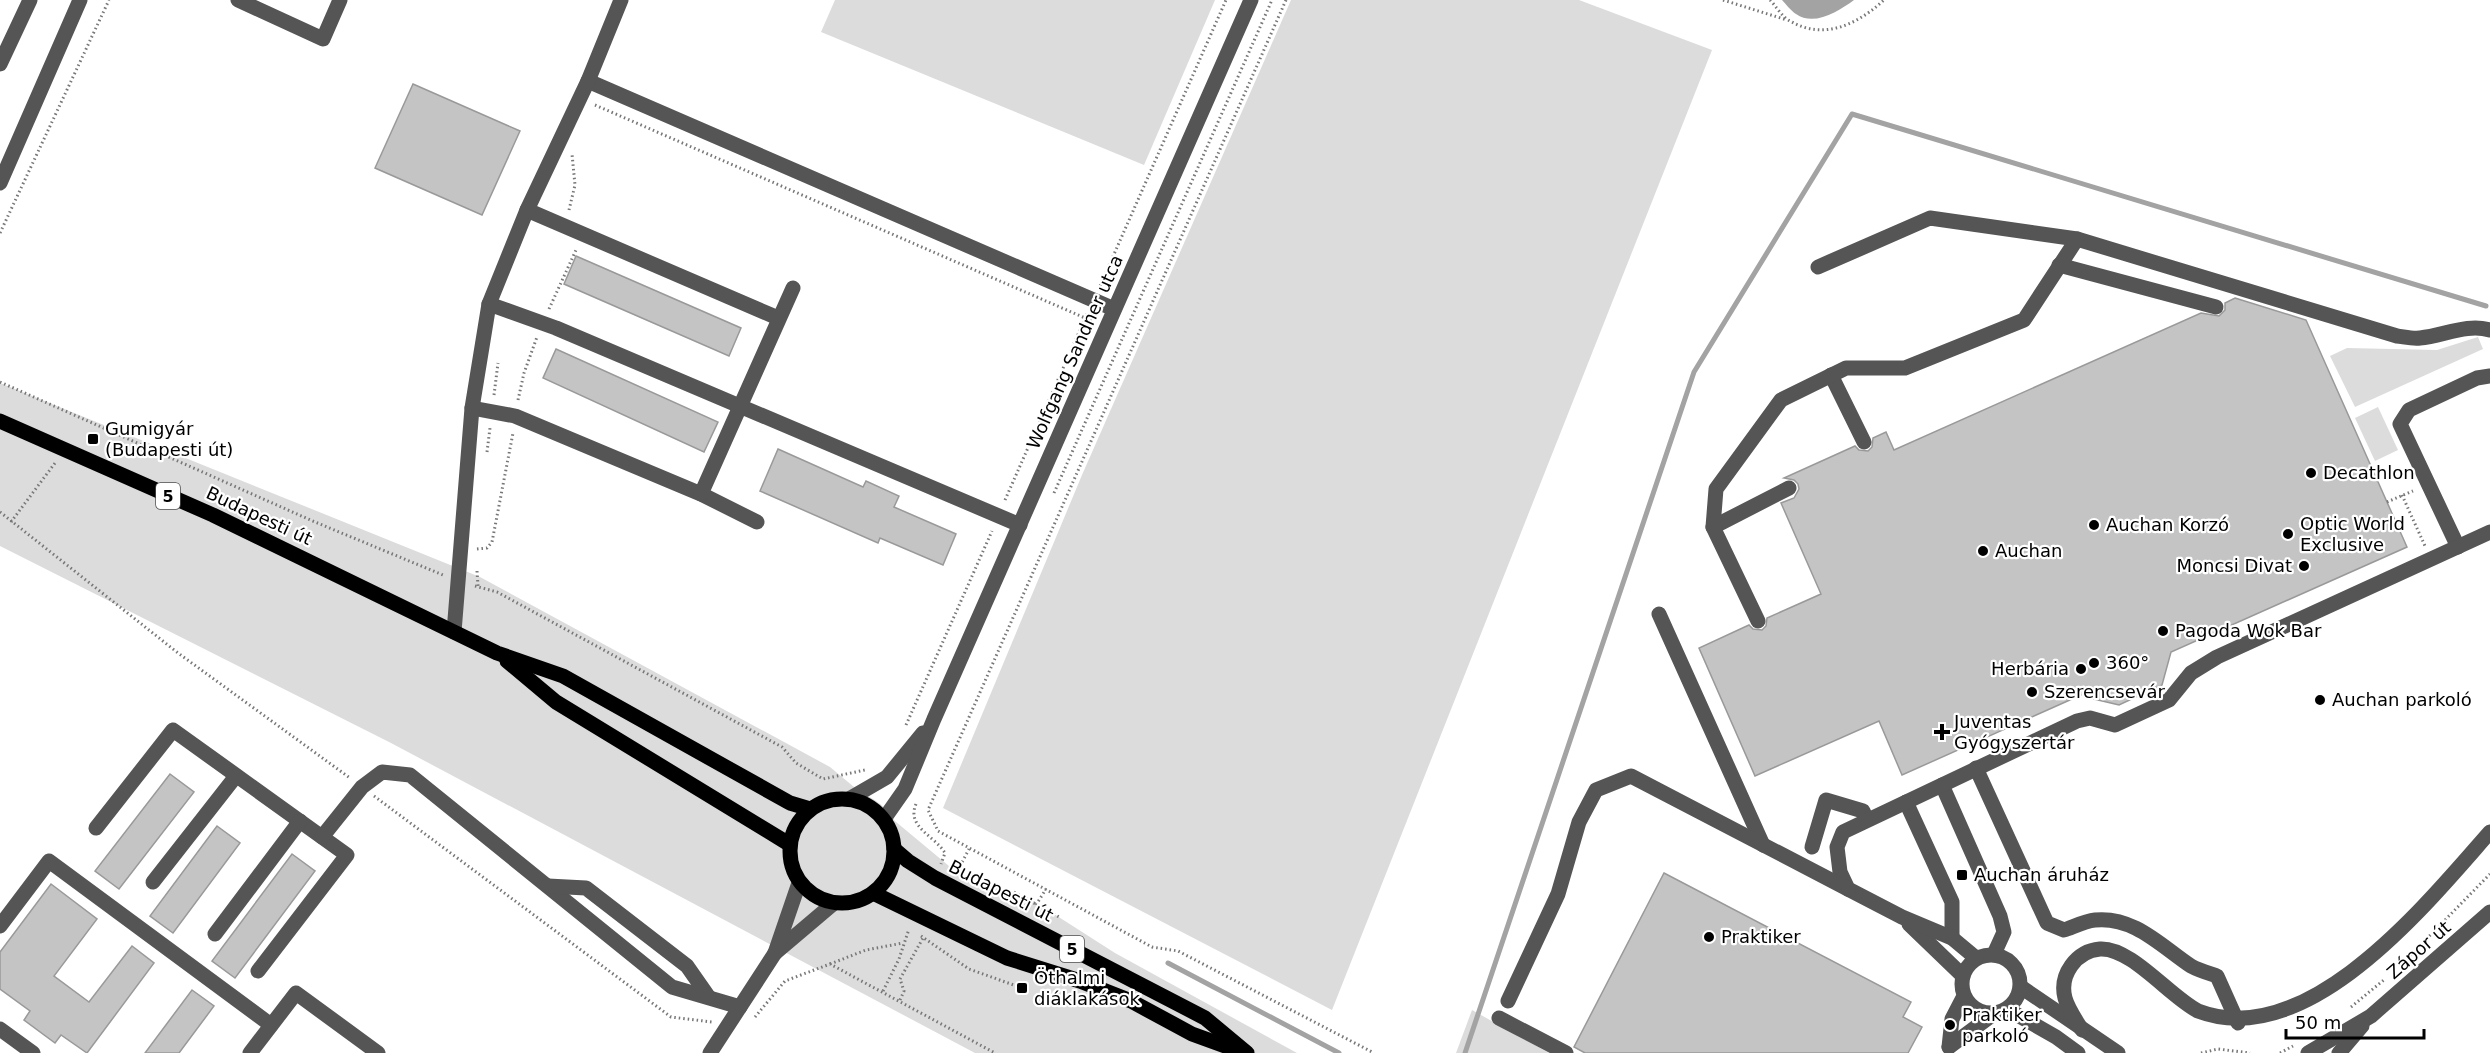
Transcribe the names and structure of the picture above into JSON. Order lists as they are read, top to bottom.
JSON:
{
  "streets": {
    "main road": ["5", "Budapesti út"],
    "street": ["Wolfgang Sandner utca", "Zápor út"]
  },
  "crossings": [
    ["Wolfgang Sandner utca", "Budapesti út"]
  ],
  "places": {
    "transit": ["Gumigyár (Budapesti út)", "Auchan áruház", "Öthalmi diáklakások"],
    "other": [
      "Decathlon",
      "Auchan Korzó",
      "Optic World Exclusive",
      "Auchan",
      "Moncsi Divat",
      "Pagoda Wok Bar",
      "360°",
      "Herbária",
      "Szerencsevár",
      "Auchan parkoló",
      "Praktiker",
      "Praktiker parkoló"
    ],
    "health": ["Juventas Gyógyszertár"]
  },
  "scale_bar": "50 m"
}
